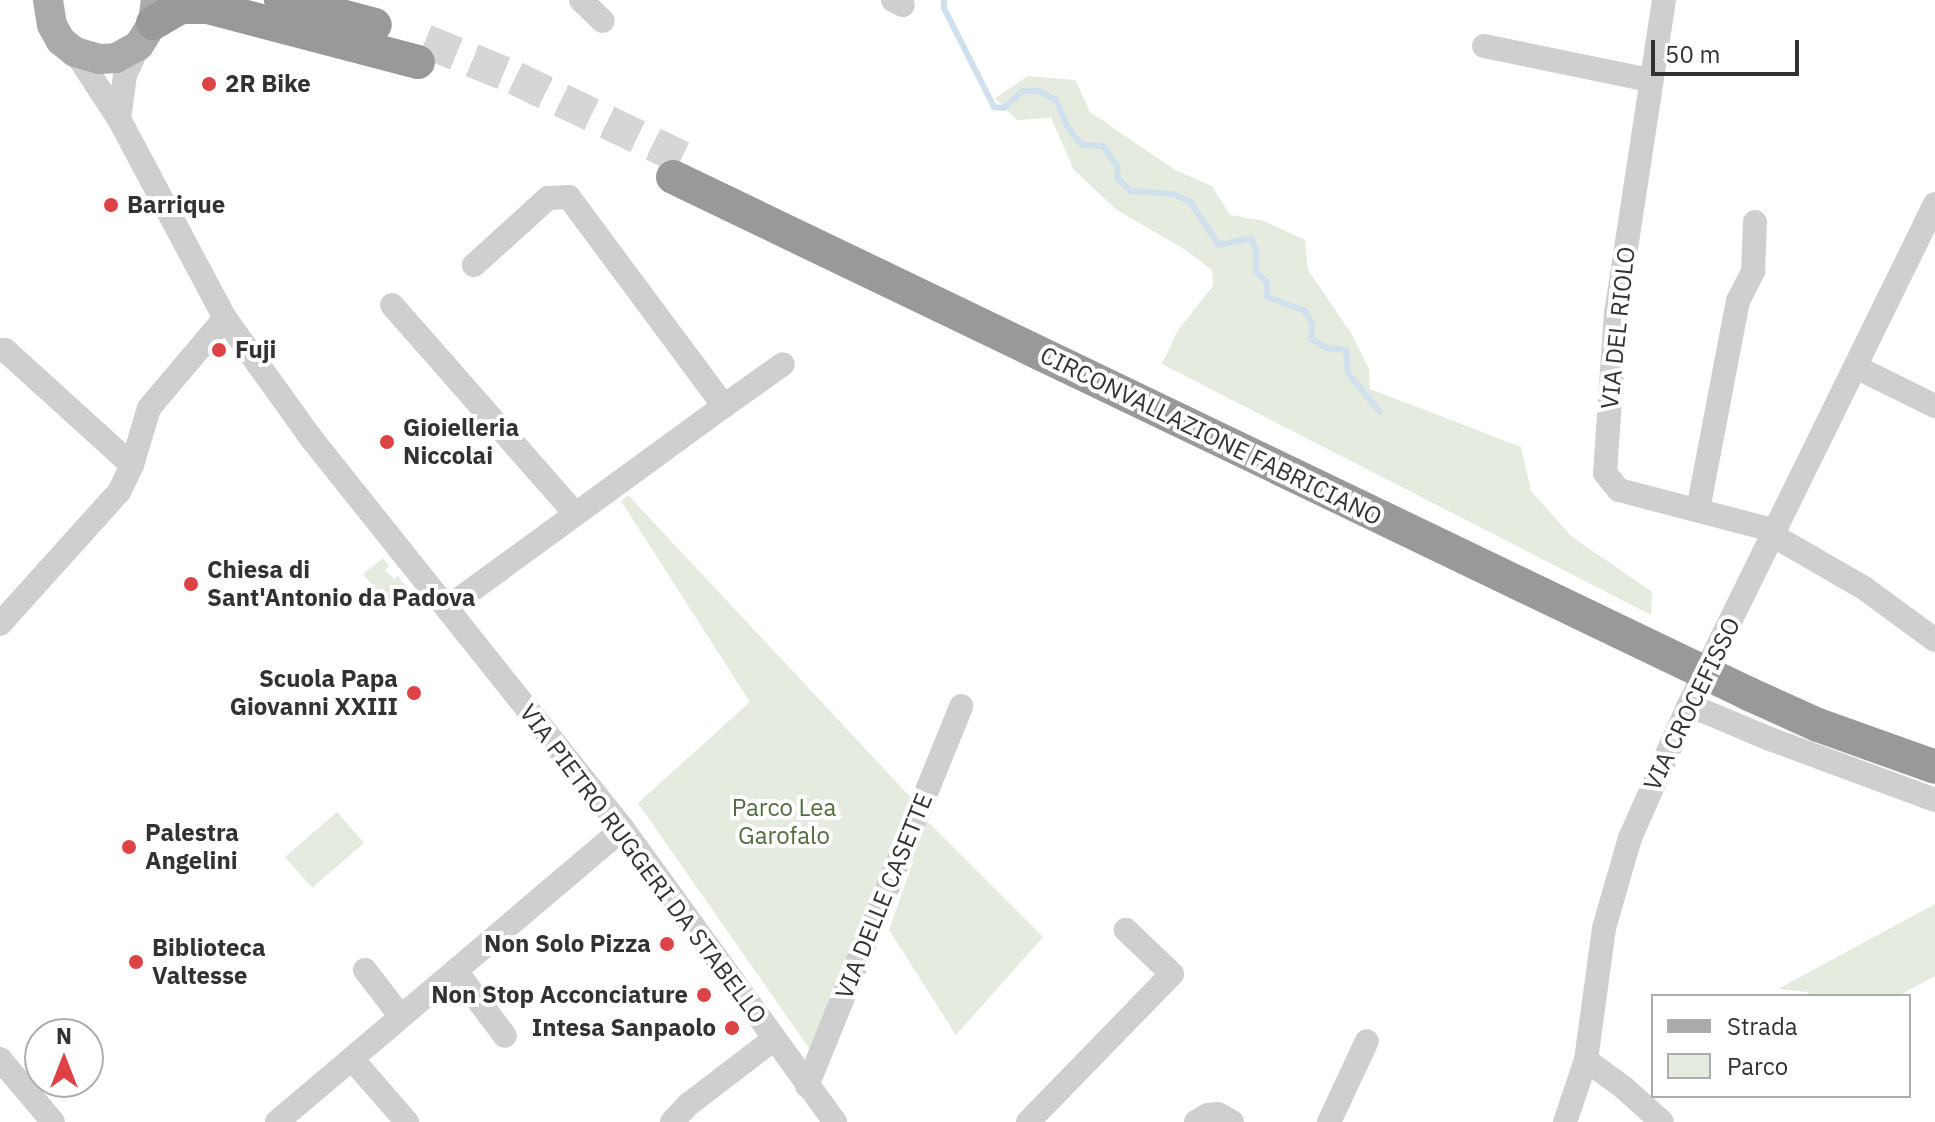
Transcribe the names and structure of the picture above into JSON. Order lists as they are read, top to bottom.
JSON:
{
  "streets": {
    "highway": ["CIRCONVALLAZIONE FABRICIANO"],
    "main road": ["VIA PIETRO RUGGERI DA STABELLO"],
    "street": ["VIA DEL RIOLO", "VIA CROCEFISSO", "VIA DELLE CASETTE"]
  },
  "crossings": [
    ["VIA DEL RIOLO", "VIA CROCEFISSO"],
    ["VIA PIETRO RUGGERI DA STABELLO", "VIA DELLE CASETTE"]
  ],
  "parks": ["Parco Lea Garofalo"],
  "places": [
    "2R Bike",
    "Barrique",
    "Fuji",
    "Gioielleria Niccolai",
    "Chiesa di Sant'Antonio da Padova",
    "Scuola Papa Giovanni XXIII",
    "Palestra Angelini",
    "Non Solo Pizza",
    "Biblioteca Valtesse",
    "Non Stop Acconciature",
    "Intesa Sanpaolo"
  ],
  "legend": ["Strada", "Parco"],
  "scale_bar": "50 m",
  "north": "top"
}
